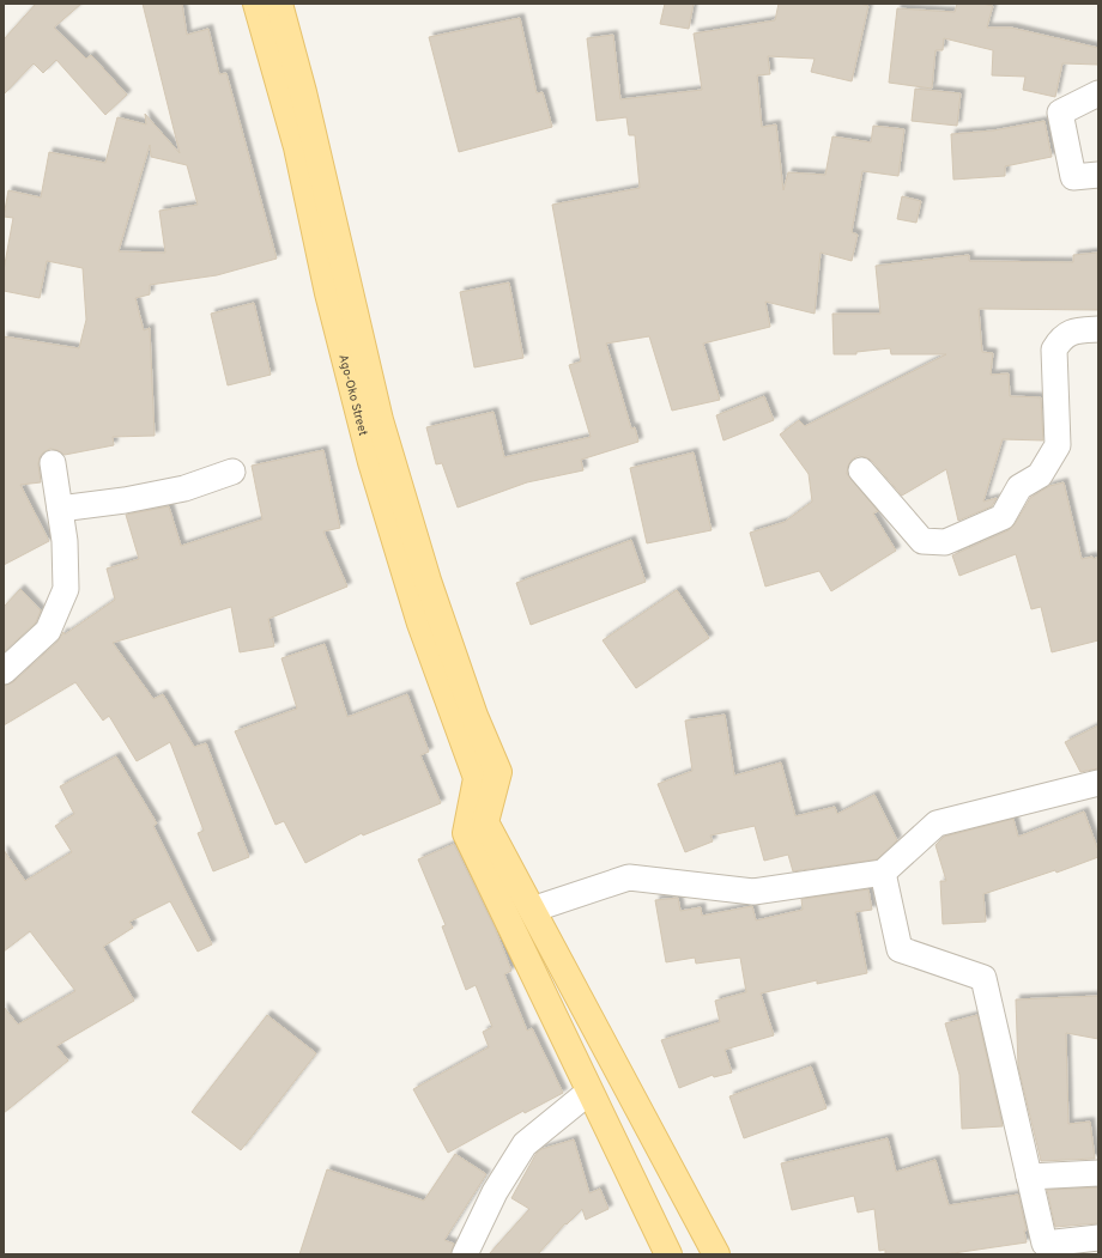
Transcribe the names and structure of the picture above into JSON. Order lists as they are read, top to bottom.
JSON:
{
  "streets": {
    "main road": ["Ago-Oko Street"]
  }
}
